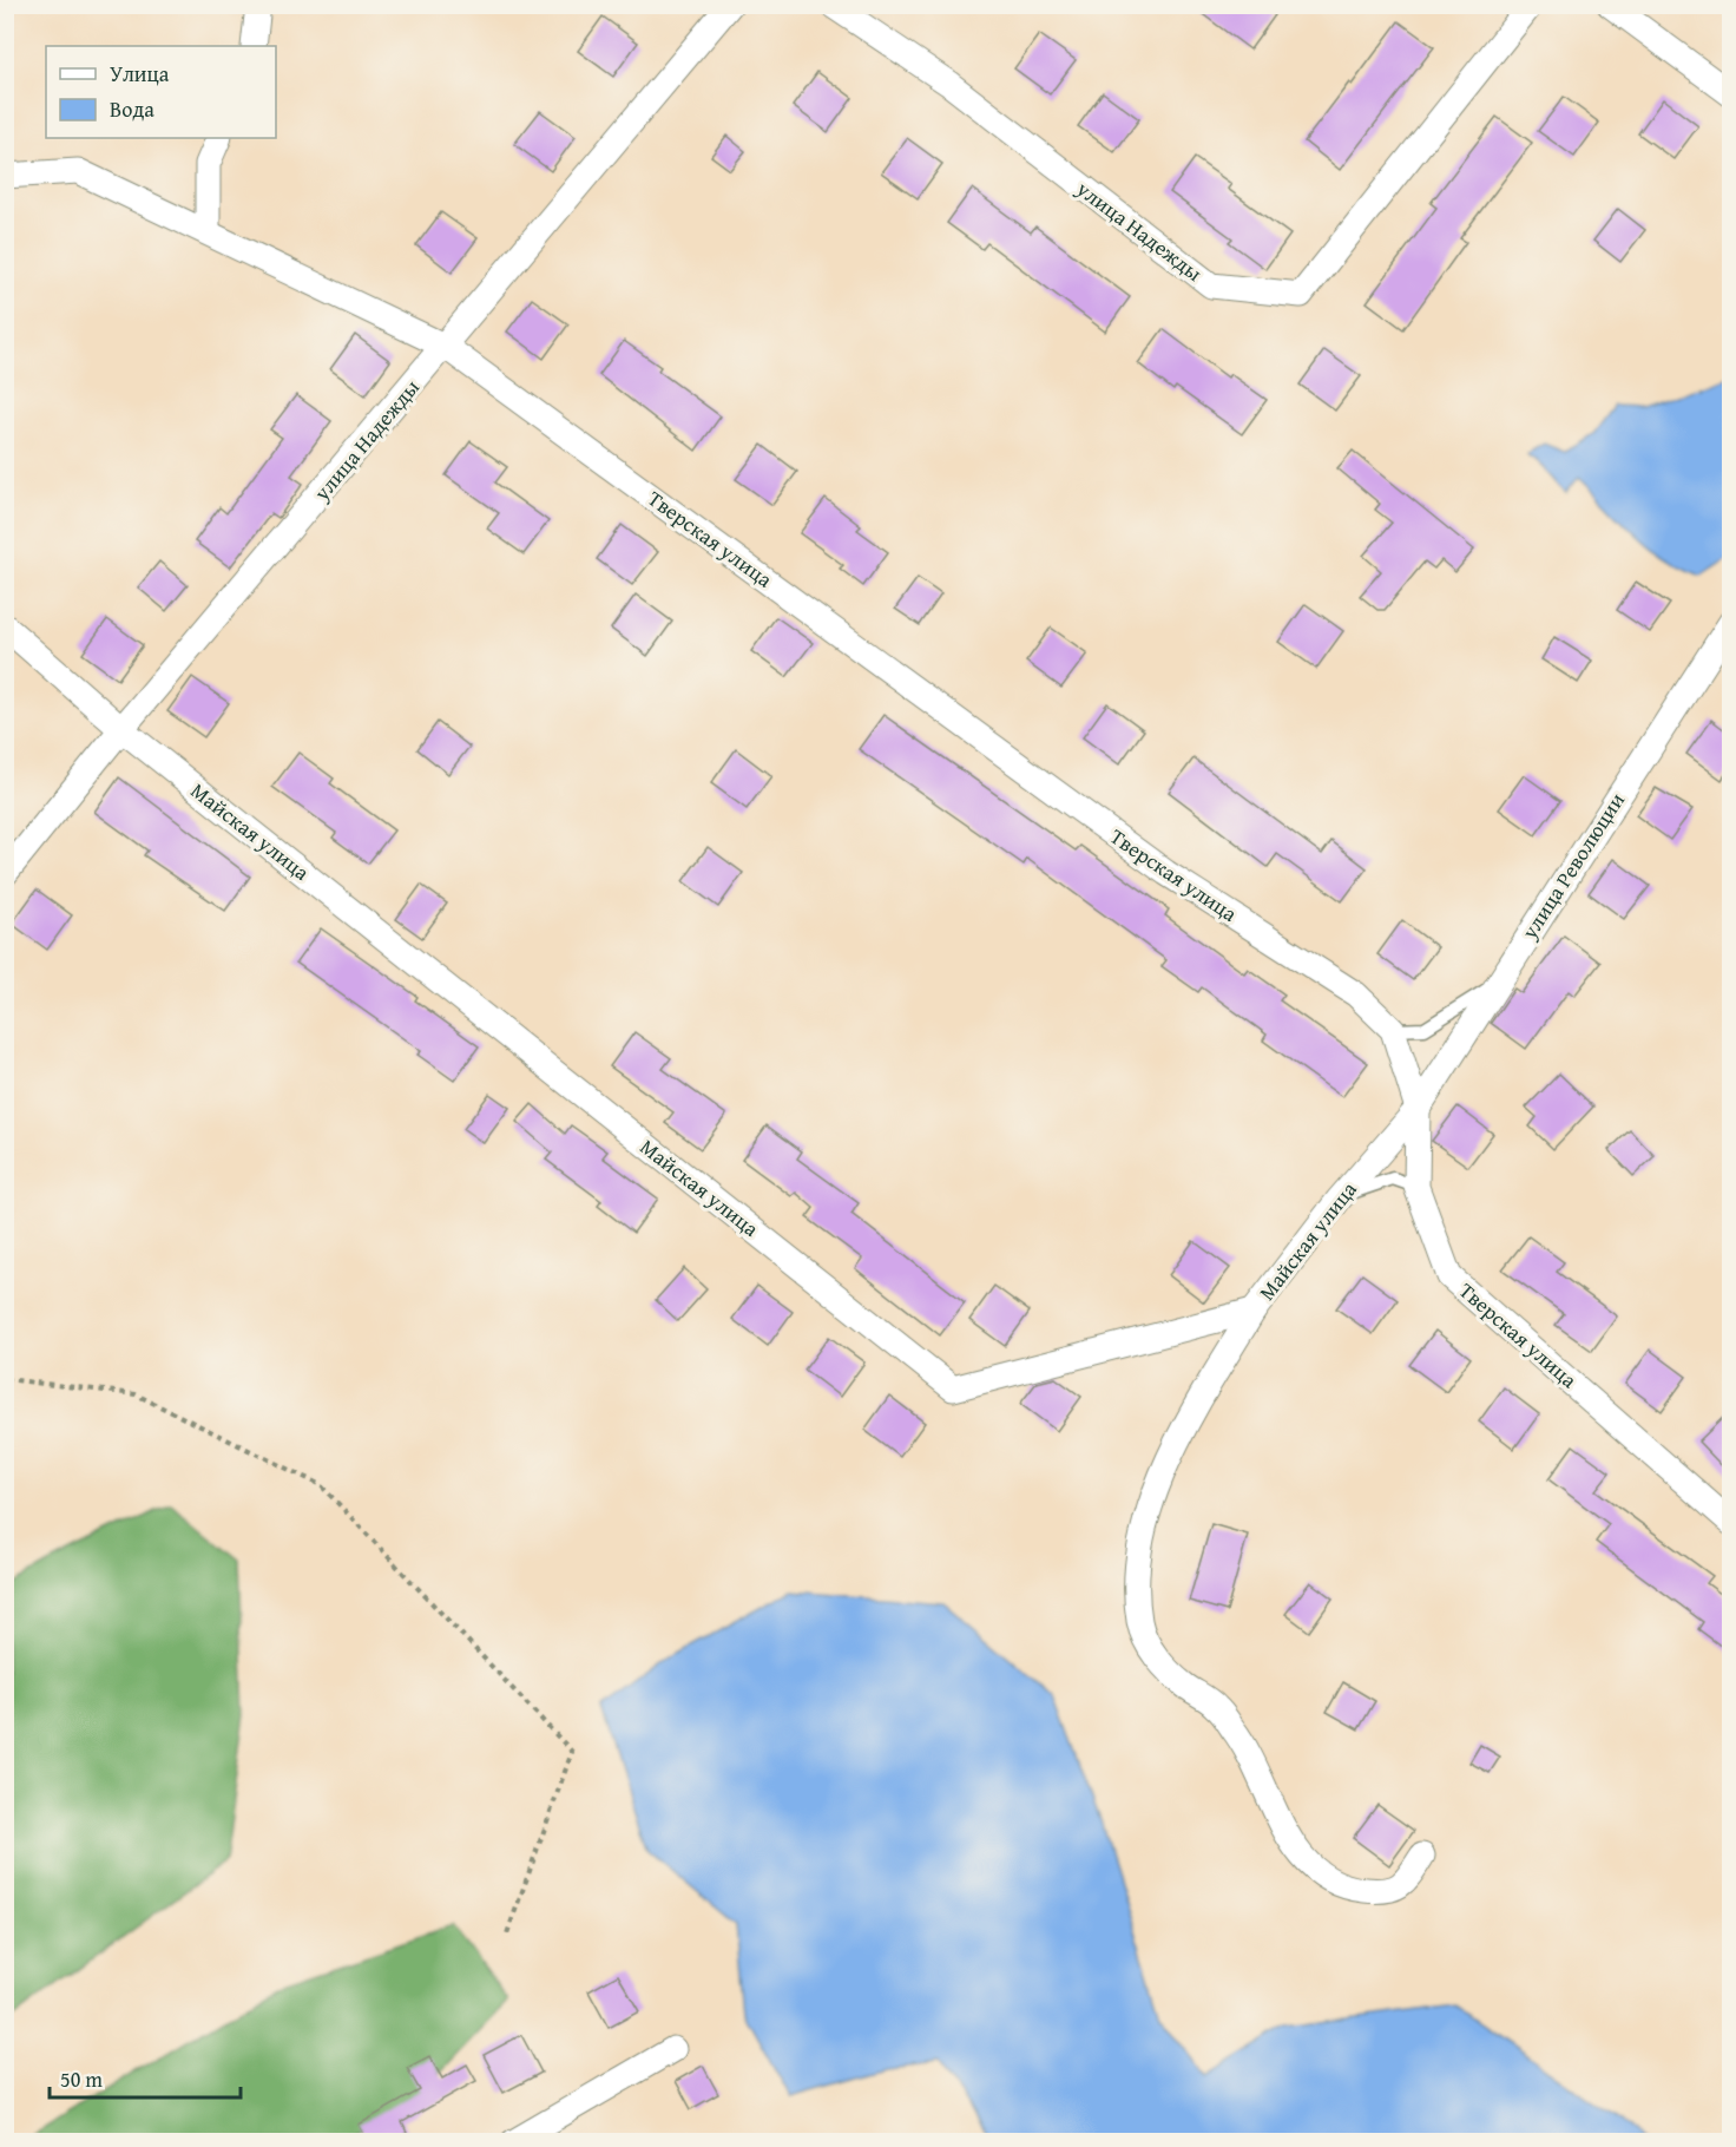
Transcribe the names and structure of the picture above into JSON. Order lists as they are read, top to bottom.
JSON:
{
  "streets": {
    "street": [
      "улица Надежды",
      "Тверская улица",
      "Майская улица",
      "улица Революции"
    ]
  },
  "crossings": [
    ["улица Надежды", "Тверская улица"],
    ["улица Надежды", "Майская улица"],
    ["Тверская улица", "Майская улица"],
    ["Тверская улица", "улица Революции"],
    ["Майская улица", "улица Революции"]
  ],
  "legend": ["Улица", "Вода"],
  "scale_bar": "50 m"
}
